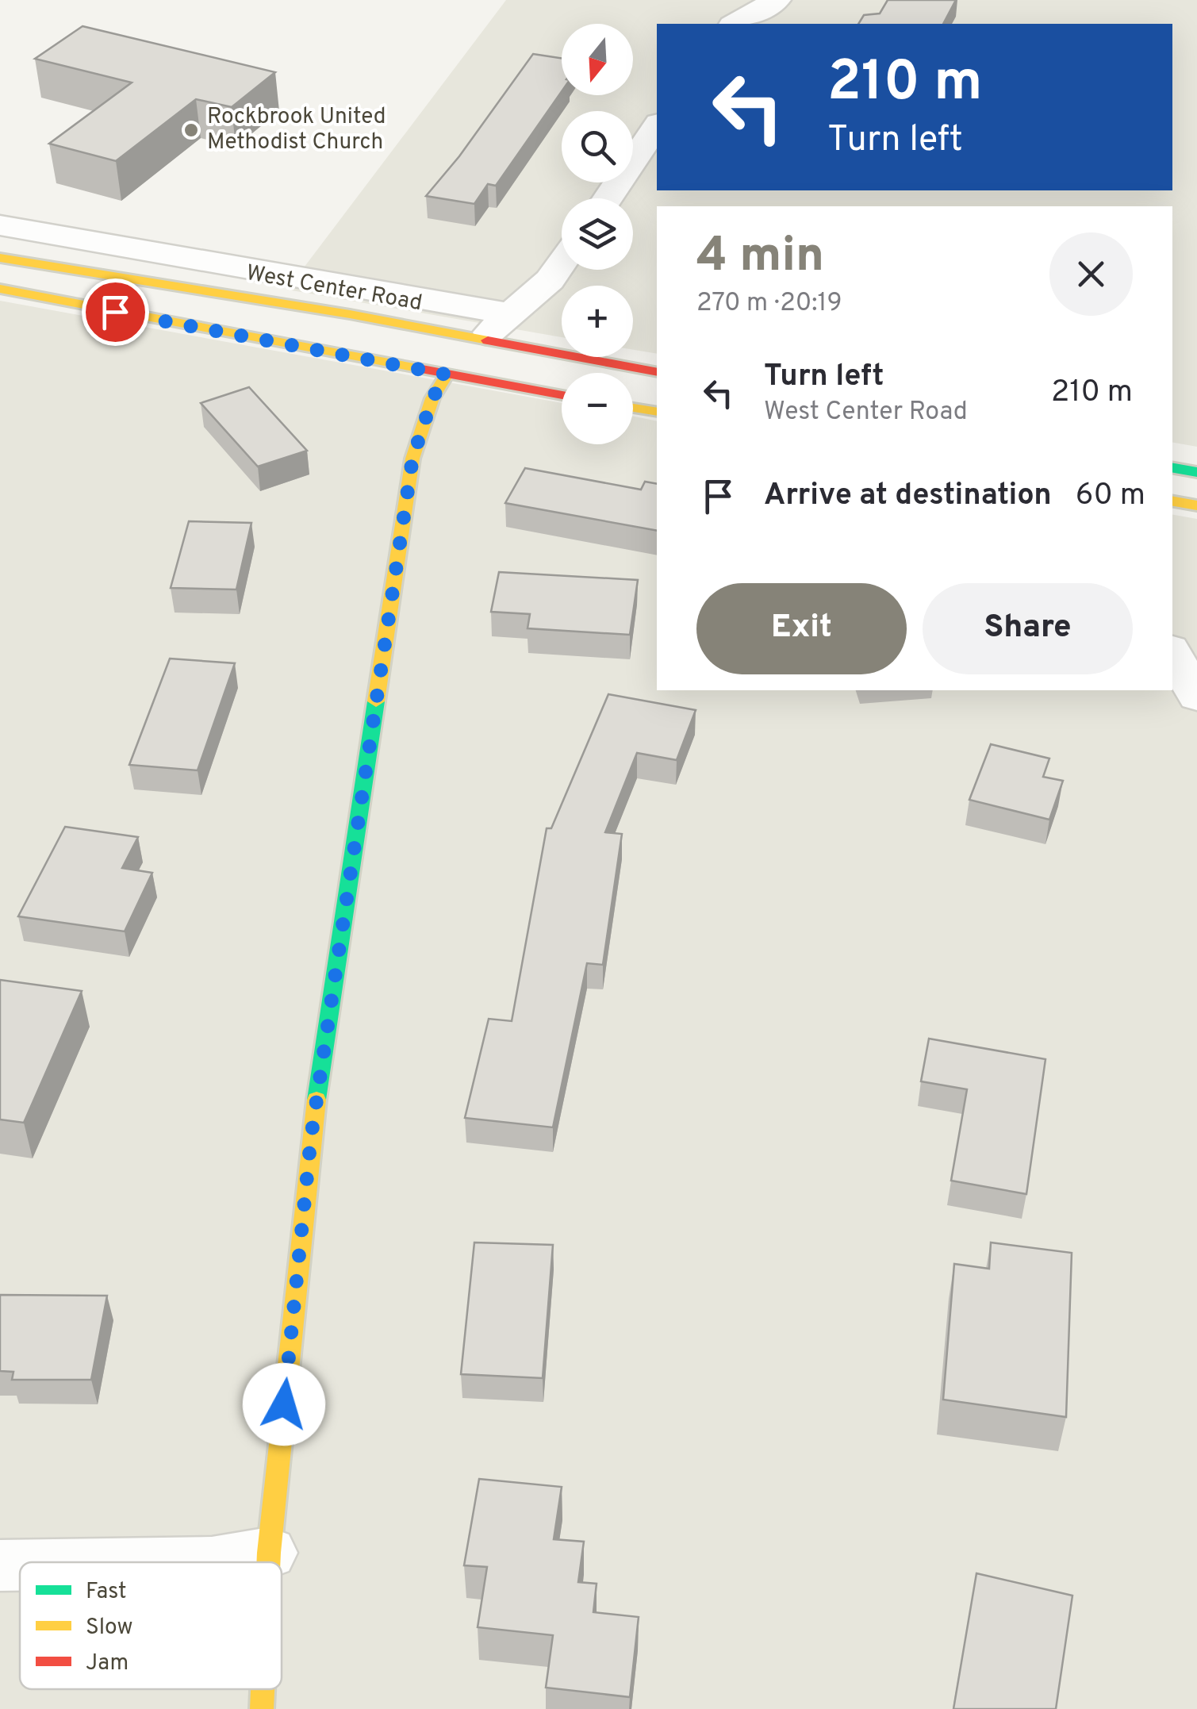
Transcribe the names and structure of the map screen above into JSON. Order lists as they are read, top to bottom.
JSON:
{
  "streets": {
    "main road": ["West Center Road"]
  },
  "places": ["Rockbrook United Methodist Church"],
  "legend": ["Fast", "Slow", "Jam"],
  "north": "bottom",
  "page": {
    "map_buttons": ["+", "−"],
    "turn": ["210 m", "Turn left"],
    "heading": ["4 min", "270 m · 20:19"],
    "list": [
      {
        "name": "Turn left",
        "note": "West Center Road",
        "value": "210 m"
      },
      {
        "name": "Arrive at destination",
        "value": "60 m"
      }
    ],
    "buttons": ["Exit", "Share"]
  }
}
